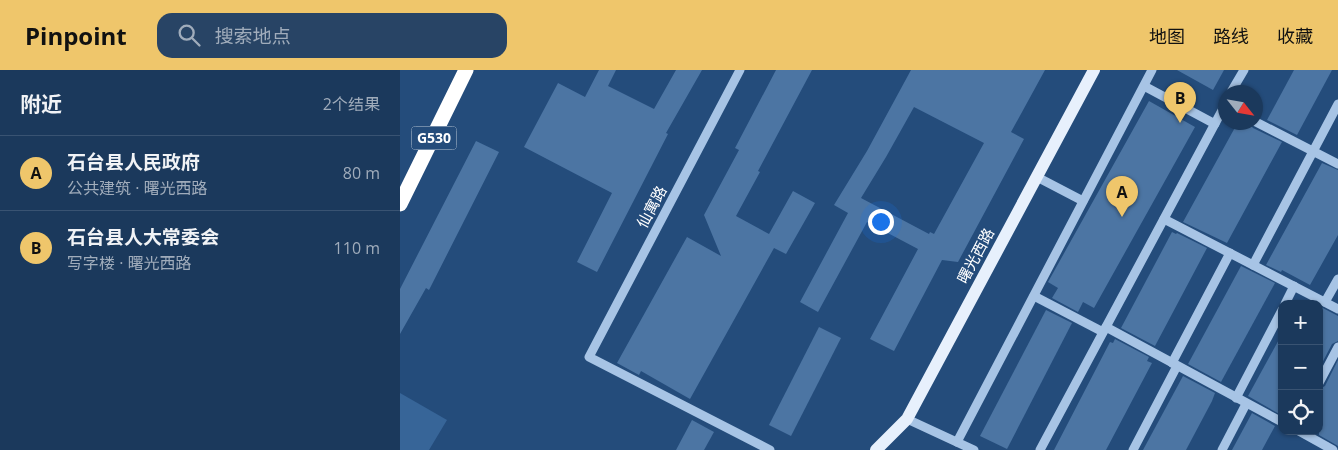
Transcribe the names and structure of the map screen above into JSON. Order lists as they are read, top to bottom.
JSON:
{
  "streets": {
    "highway": ["G530"],
    "main road": ["曙光西路"],
    "street": ["仙寓路"]
  },
  "north": "bottom right",
  "page": {
    "header": "Pinpoint",
    "search": "搜索地点",
    "nav": ["地图", "路线", "收藏"],
    "heading": ["附近", "2个结果"],
    "pins": ["B", "A"],
    "list": [
      {
        "mark": "A",
        "name": "石台县人民政府",
        "note": "公共建筑 · 曙光西路",
        "value": "80 m"
      },
      {
        "mark": "B",
        "name": "石台县人大常委会",
        "note": "写字楼 · 曙光西路",
        "value": "110 m"
      }
    ],
    "map_buttons": ["+", "−"]
  }
}
